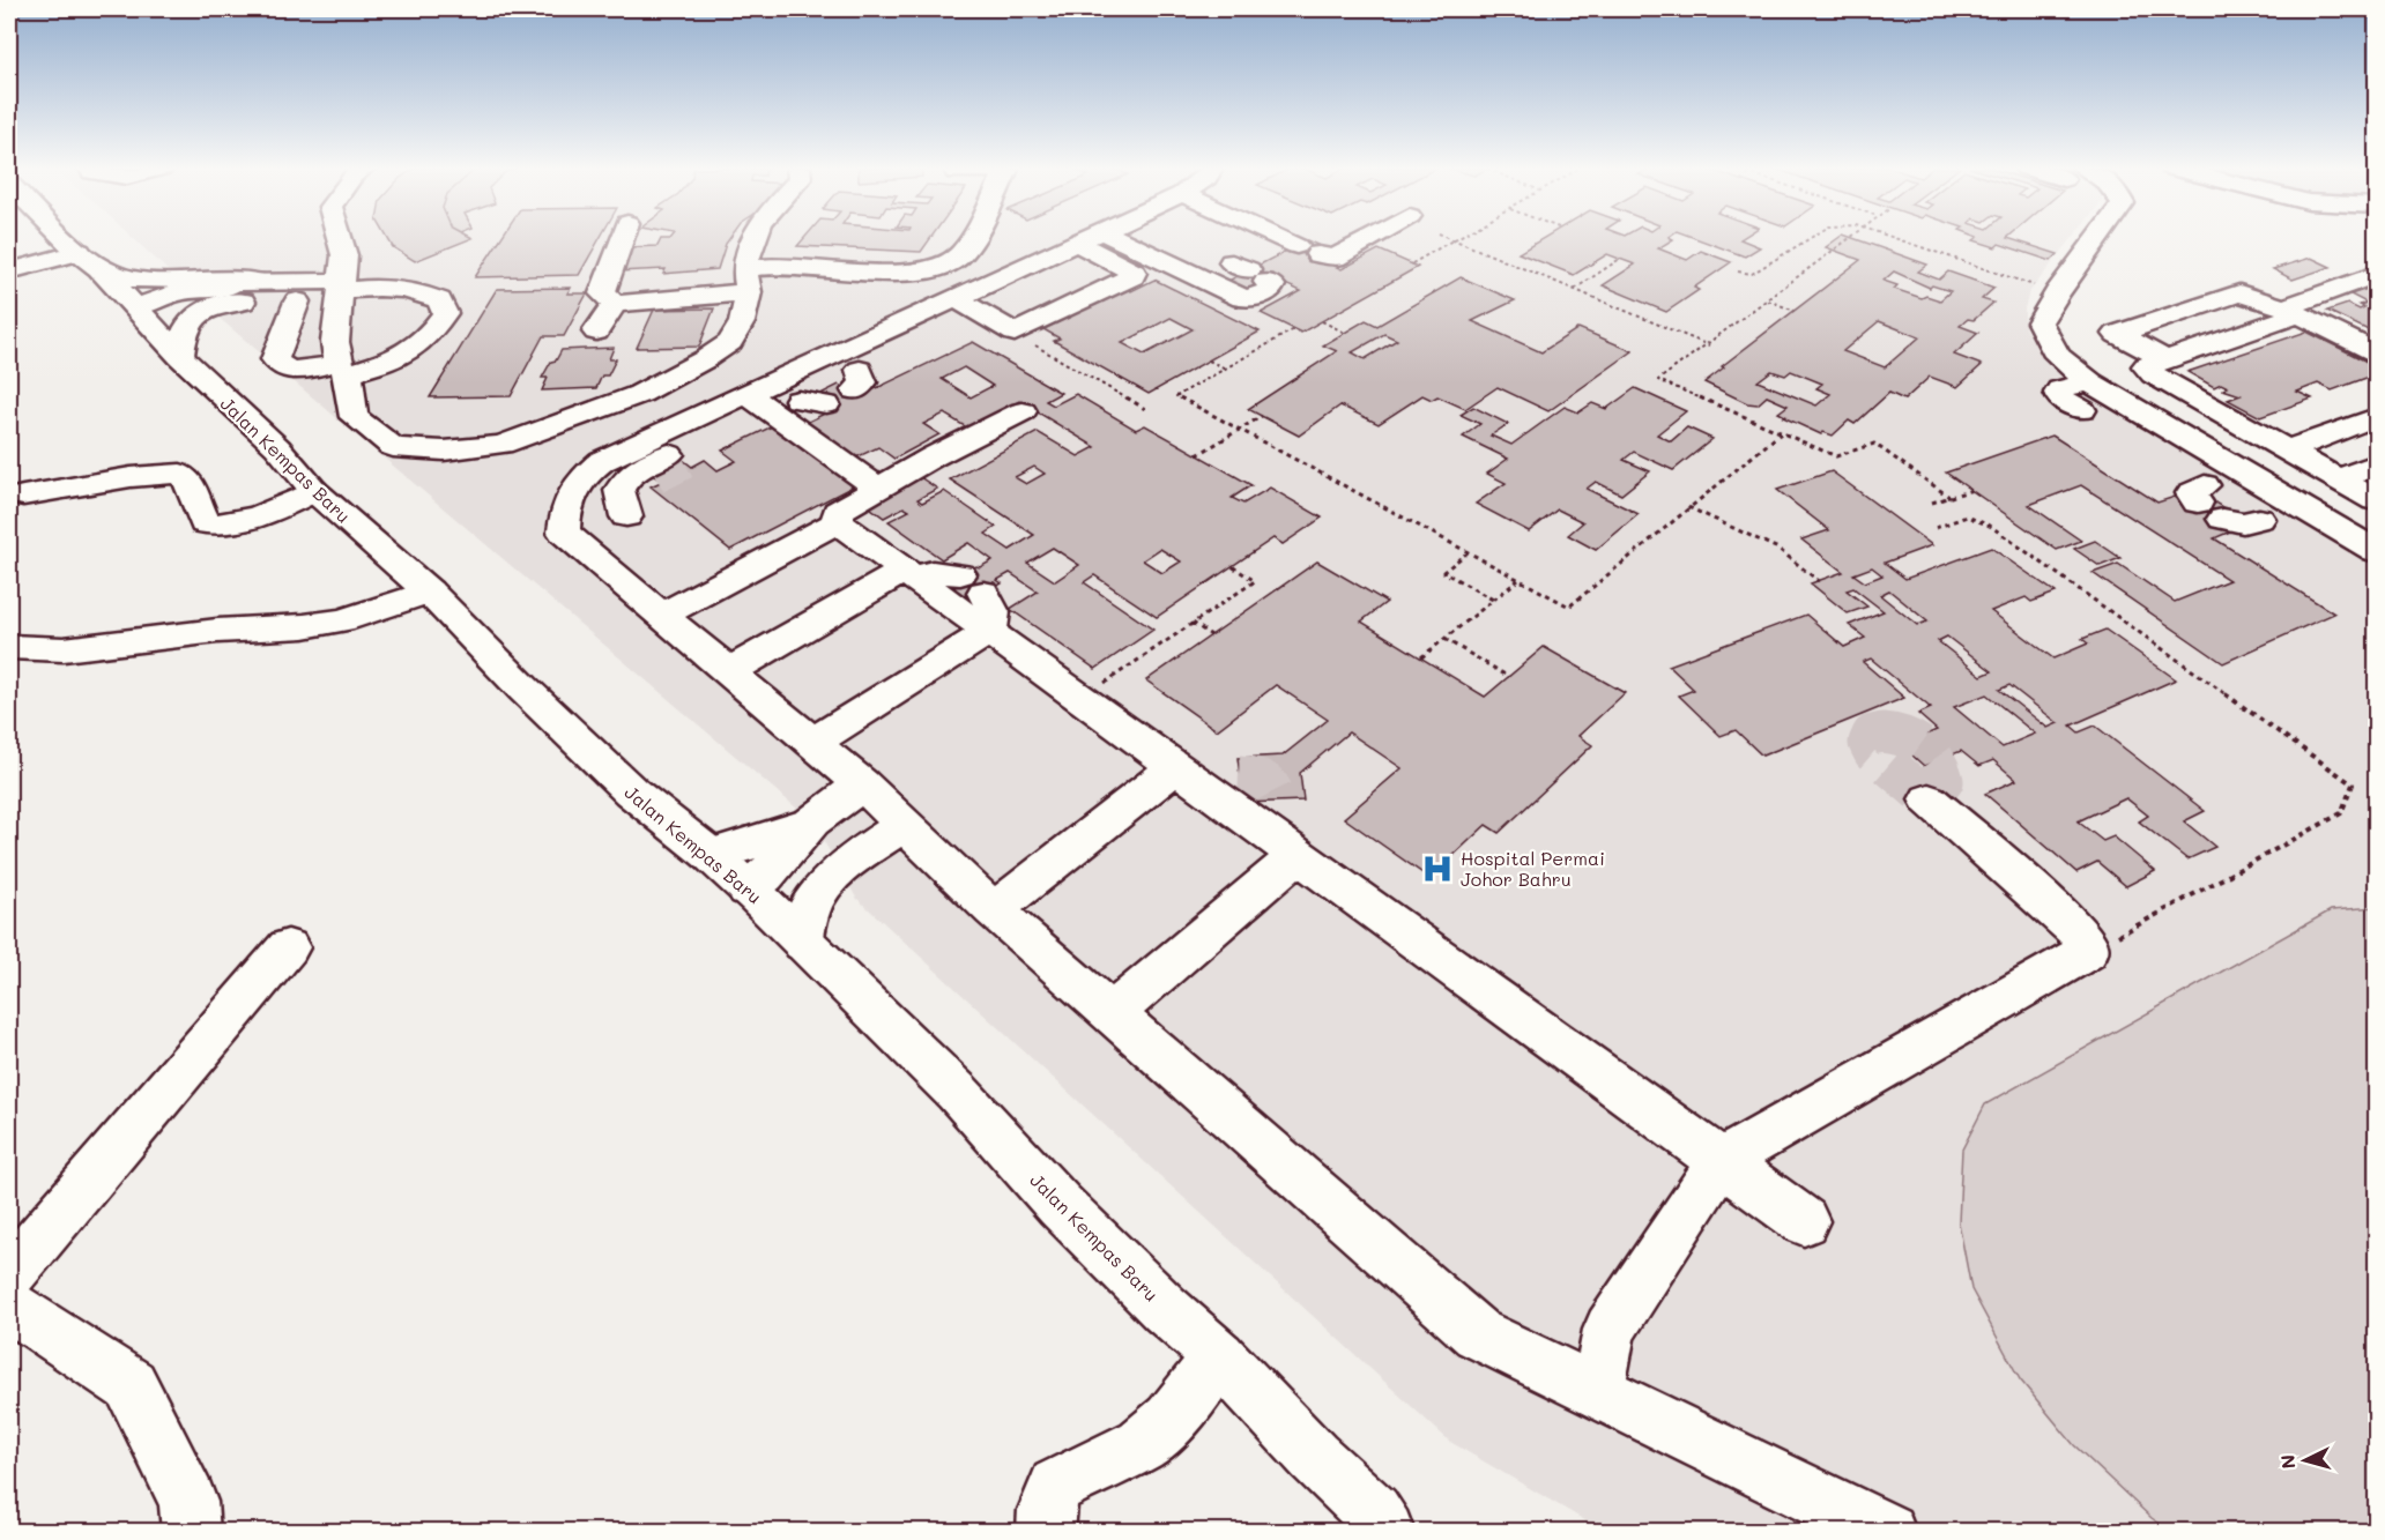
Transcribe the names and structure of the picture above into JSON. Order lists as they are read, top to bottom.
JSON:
{
  "streets": {
    "street": ["Jalan Kempas Baru"]
  },
  "places": {
    "hospital": ["Hospital Permai Johor Bahru"]
  },
  "north": "left"
}
